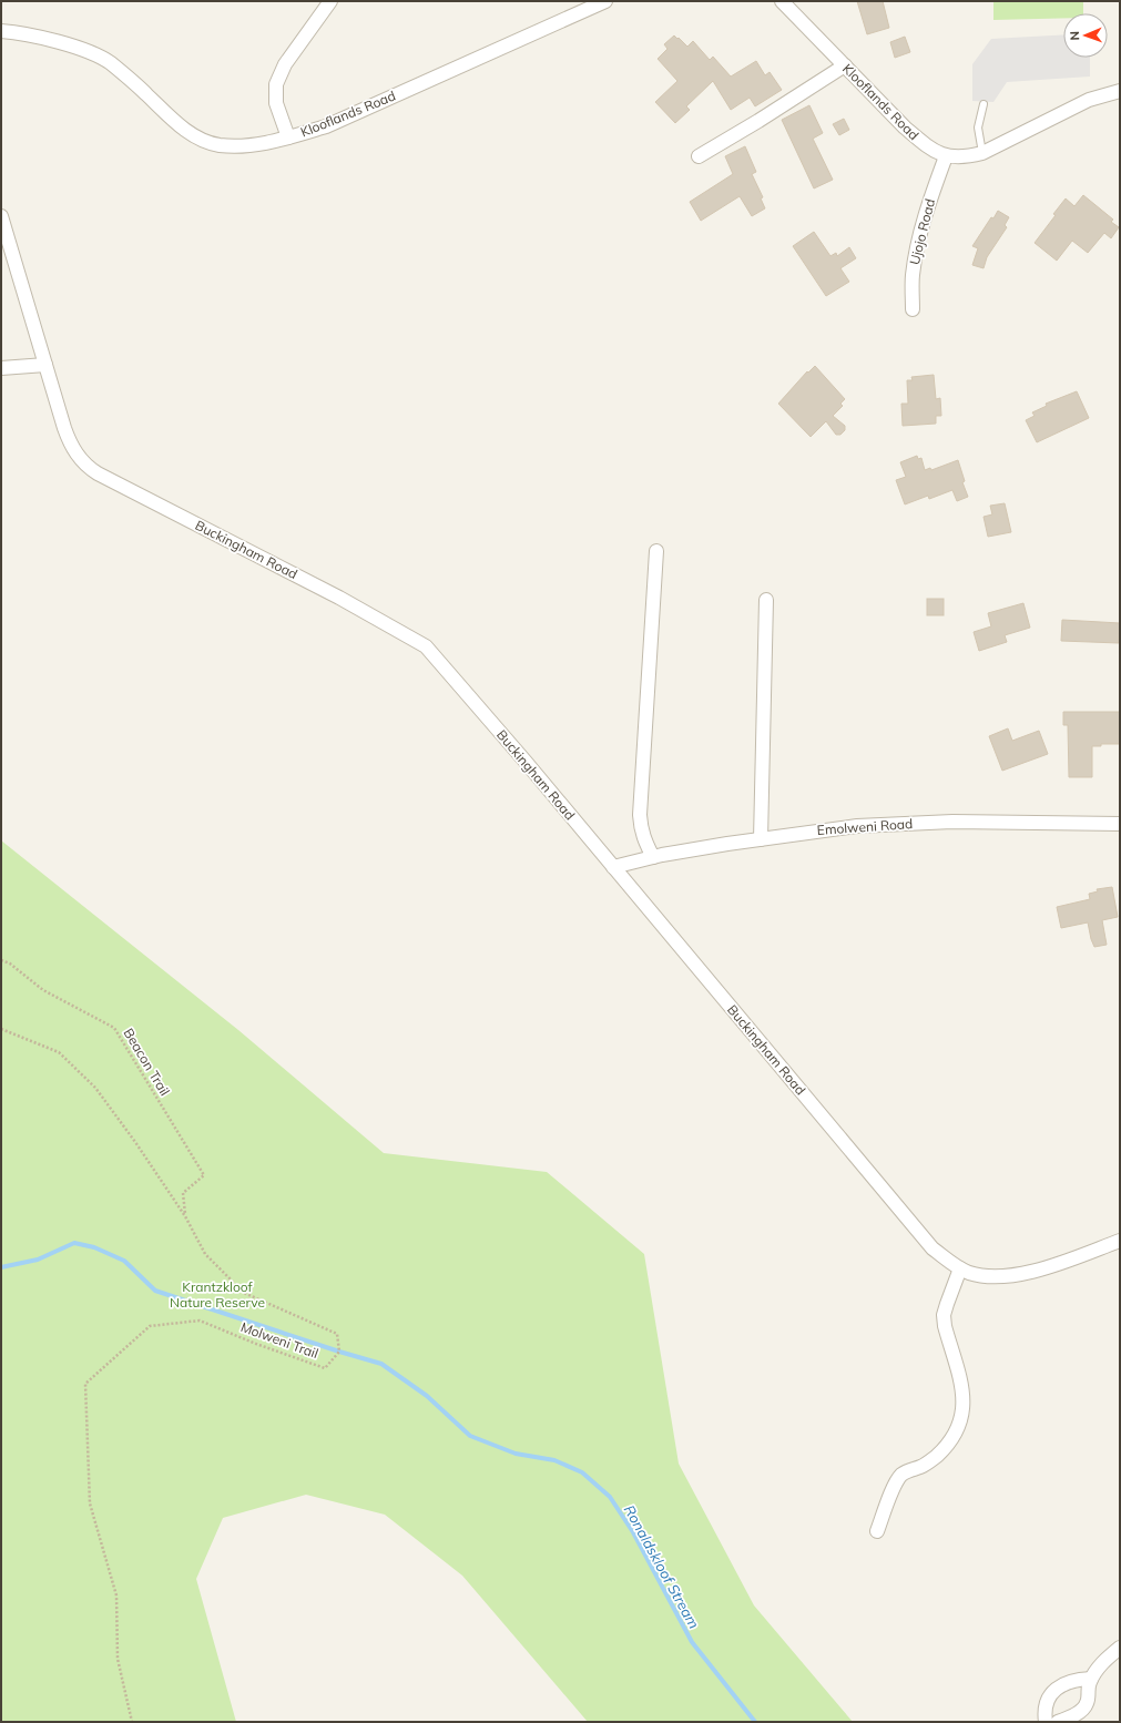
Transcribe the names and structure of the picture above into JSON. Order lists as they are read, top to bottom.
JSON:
{
  "streets": {
    "street": [
      "Klooflands Road",
      "Ujojo Road",
      "Buckingham Road",
      "Emolweni Road"
    ],
    "path": ["Beacon Trail", "Molweni Trail"]
  },
  "crossings": [
    ["Klooflands Road", "Ujojo Road"],
    ["Buckingham Road", "Emolweni Road"],
    ["Beacon Trail", "Molweni Trail"]
  ],
  "water": ["Ronaldskloof Stream"],
  "parks": ["Krantzkloof Nature Reserve"],
  "north": "left"
}
